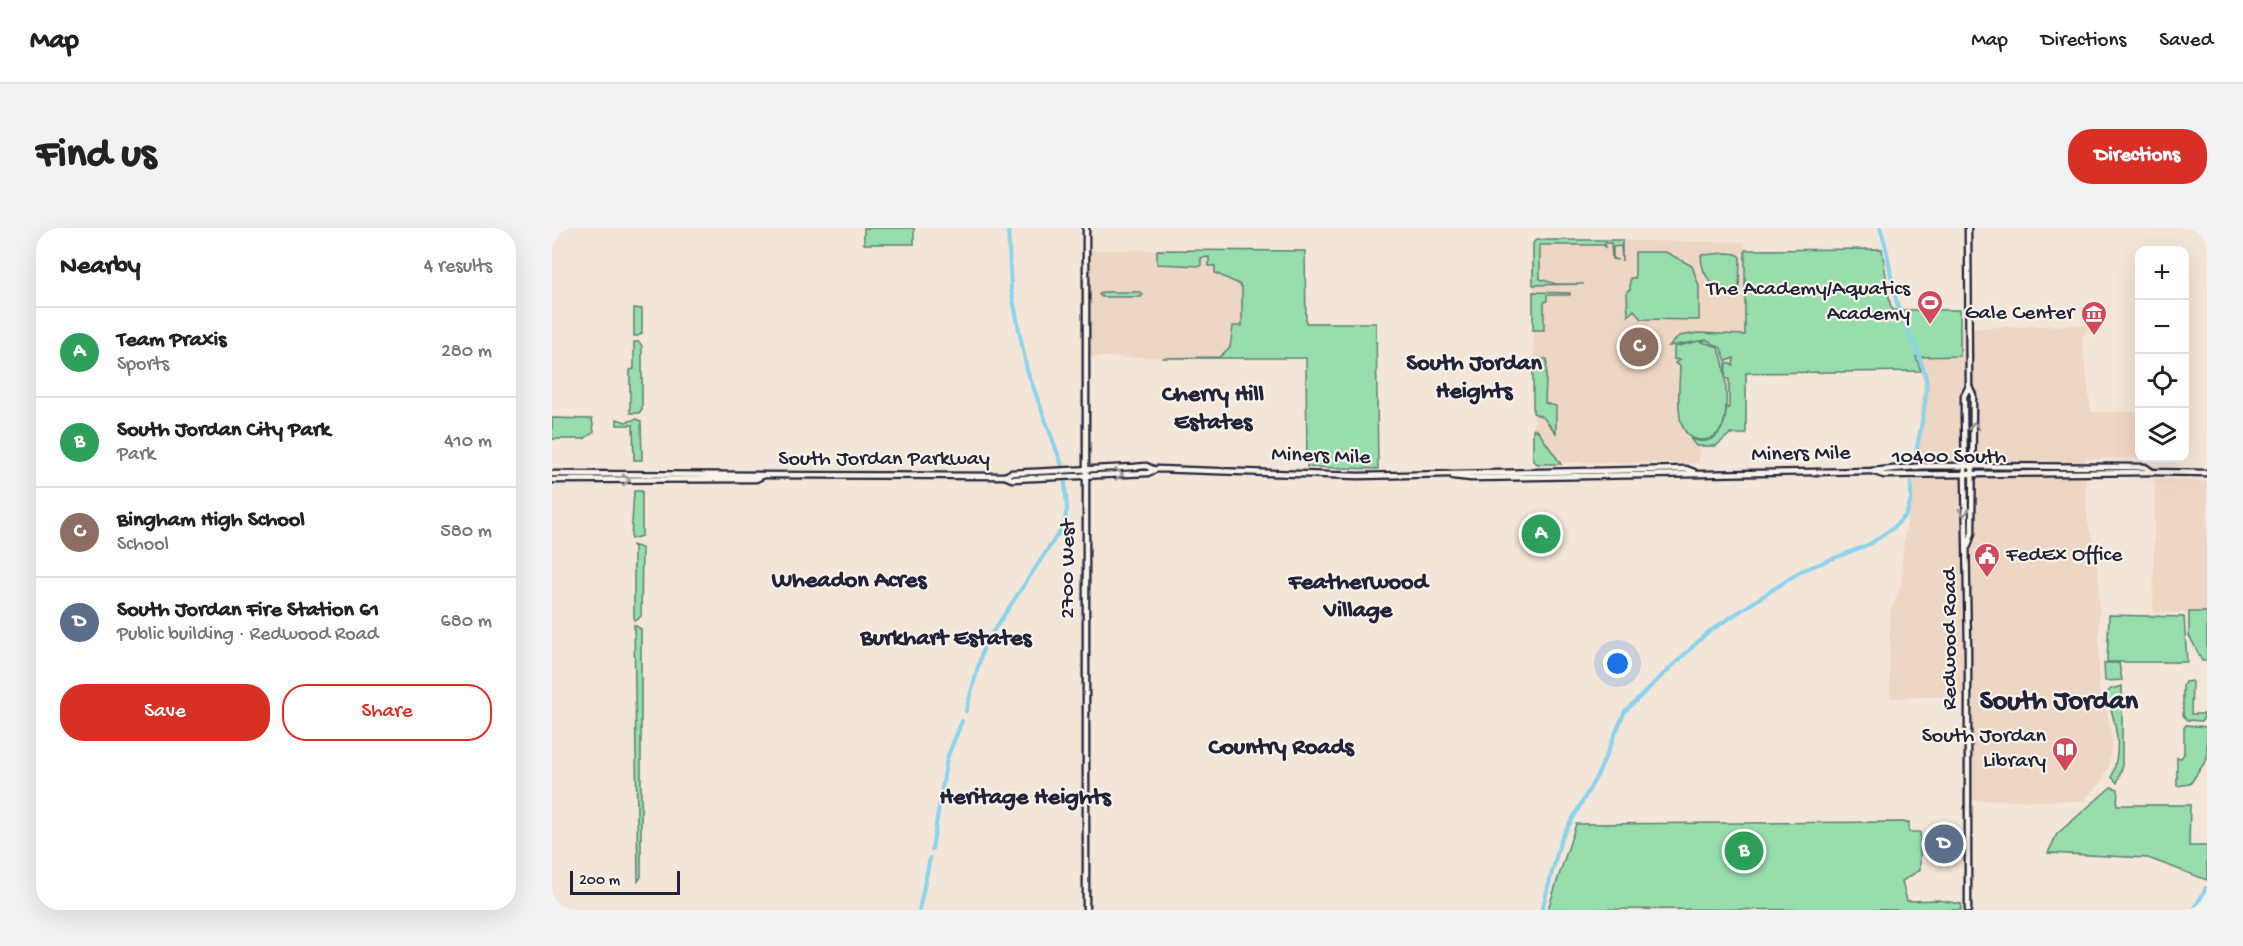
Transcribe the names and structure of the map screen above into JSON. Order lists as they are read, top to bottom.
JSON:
{
  "streets": {
    "main road": [
      "Miners Mile",
      "10400 South",
      "South Jordan Parkway",
      "2700 West",
      "Redwood Road"
    ]
  },
  "crossings": [
    ["Miners Mile", "10400 South"],
    ["10400 South", "Redwood Road"],
    ["South Jordan Parkway", "2700 West"]
  ],
  "districts": [
    "South Jordan Heights",
    "Cherry Hill Estates",
    "Wheadon Acres",
    "Featherwood Village",
    "Burkhart Estates",
    "South Jordan",
    "Country Roads",
    "Heritage Heights"
  ],
  "places": {
    "sports": ["The Academy/Aquatics Academy"],
    "museum": ["Gale Center"],
    "public building": ["FedEx Office"],
    "library": ["South Jordan Library"]
  },
  "scale_bar": "200 m",
  "page": {
    "header": "Map",
    "nav": ["Map", "Directions", "Saved"],
    "buttons": [
      "Directions",
      ["Save", "Share"]
    ],
    "title": "Find us",
    "heading": ["Nearby", "4 results"],
    "map_buttons": ["+", "−"],
    "list": [
      {
        "mark": "A",
        "name": "Team Praxis",
        "note": "Sports",
        "value": "280 m"
      },
      {
        "mark": "B",
        "name": "South Jordan City Park",
        "note": "Park",
        "value": "410 m"
      },
      {
        "mark": "C",
        "name": "Bingham High School",
        "note": "School",
        "value": "580 m"
      },
      {
        "mark": "D",
        "name": "South Jordan Fire Station 61",
        "note": "Public building · Redwood Road",
        "value": "680 m"
      }
    ],
    "pins": [
      "C",
      "A",
      "D",
      "B"
    ],
    "scale": "200 m"
  }
}
